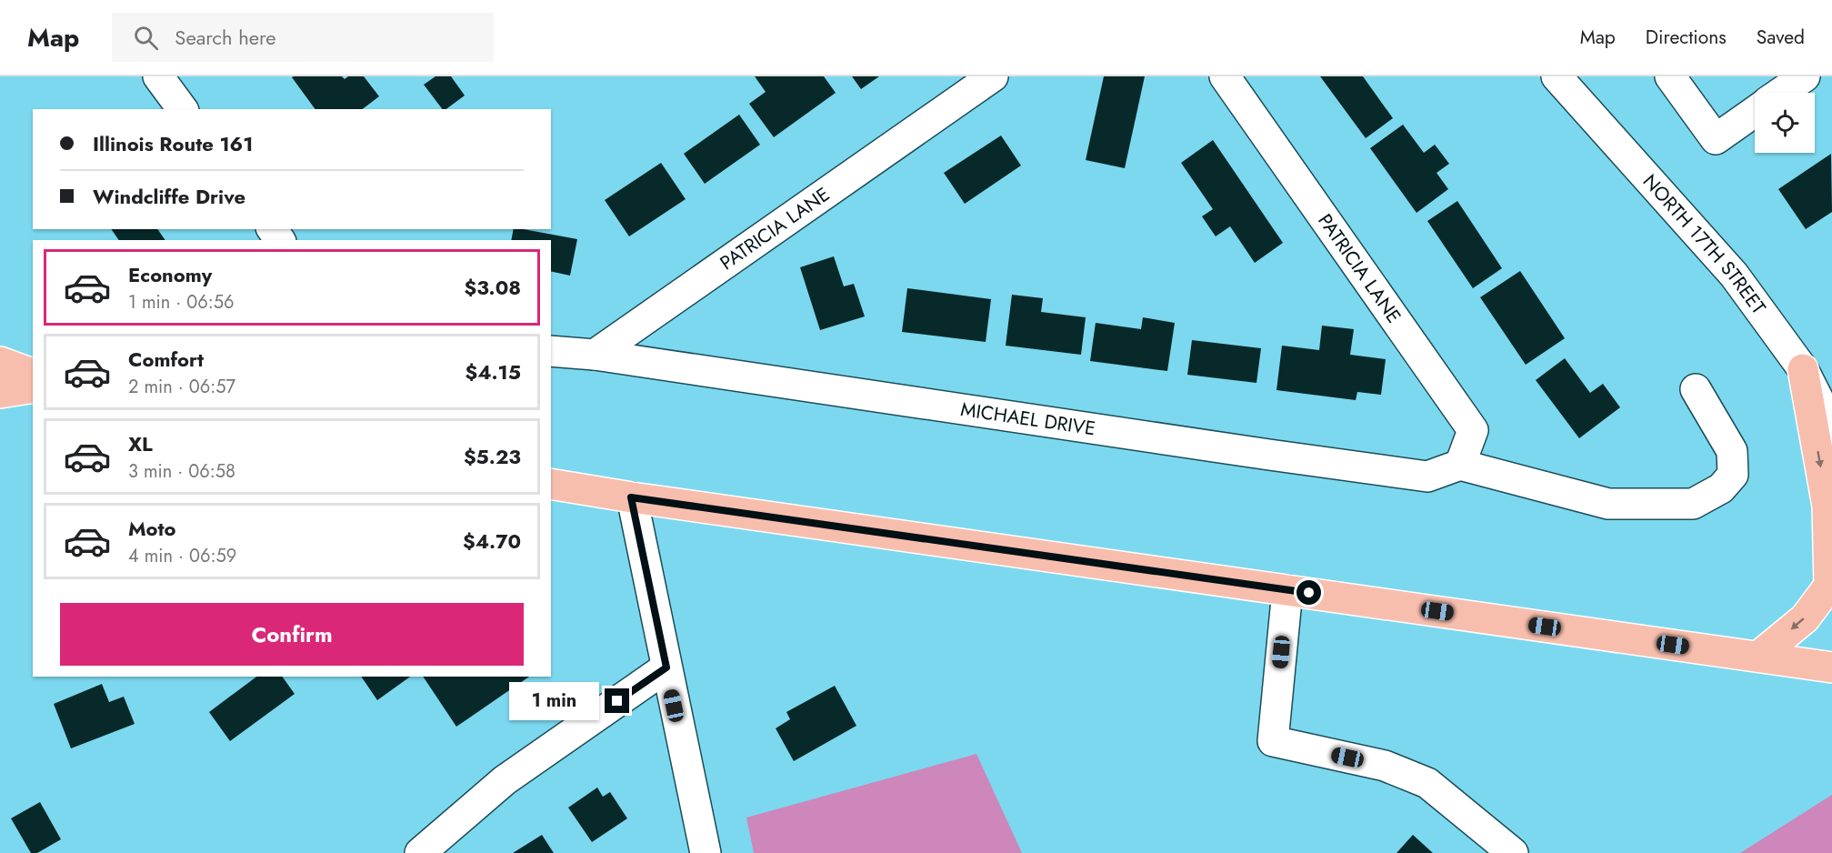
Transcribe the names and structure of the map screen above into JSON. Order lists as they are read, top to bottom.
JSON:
{
  "streets": {
    "street": ["PATRICIA LANE", "NORTH 17TH STREET", "MICHAEL DRIVE"]
  },
  "crossings": [
    ["PATRICIA LANE", "MICHAEL DRIVE"]
  ],
  "page": {
    "header": "Map",
    "search": "Search here",
    "nav": ["Map", "Directions", "Saved"],
    "banner": ["Illinois Route 161", "Windcliffe Drive"],
    "list": [
      {
        "name": "Economy",
        "note": "1 min · 06:56",
        "value": "$3.08"
      },
      {
        "name": "Comfort",
        "note": "2 min · 06:57",
        "value": "$4.15"
      },
      {
        "name": "XL",
        "note": "3 min · 06:58",
        "value": "$5.23"
      },
      {
        "name": "Moto",
        "note": "4 min · 06:59",
        "value": "$4.70"
      }
    ],
    "buttons": "Confirm",
    "bubble": "1 min"
  }
}
